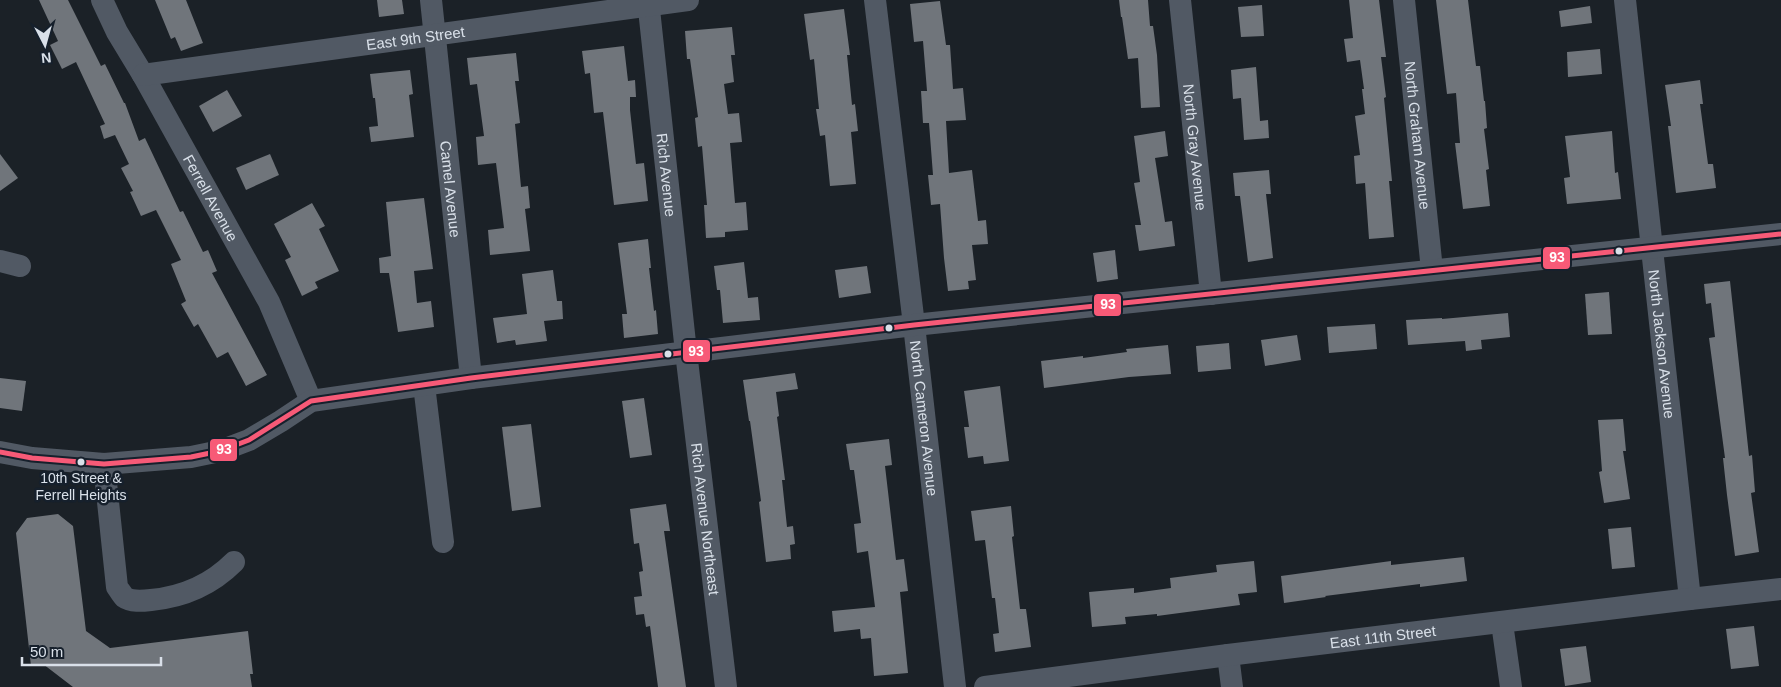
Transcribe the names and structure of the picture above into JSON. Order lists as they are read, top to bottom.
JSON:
{
  "streets": {
    "street": [
      "East 9th Street",
      "North Graham Avenue",
      "North Gray Avenue",
      "Rich Avenue",
      "Camel Avenue",
      "Ferrell Avenue",
      "North Jackson Avenue",
      "North Cameron Avenue",
      "Rich Avenue Northeast",
      "East 11th Street"
    ]
  },
  "crossings": [
    ["East 9th Street", "Rich Avenue"],
    ["East 9th Street", "Camel Avenue"],
    ["East 9th Street", "Ferrell Avenue"],
    ["Rich Avenue", "Rich Avenue Northeast"],
    ["North Jackson Avenue", "East 11th Street"]
  ],
  "places": ["10th Street & Ferrell Heights"],
  "lines": ["transit line 93"],
  "scale_bar": "50 m",
  "north": "bottom"
}
